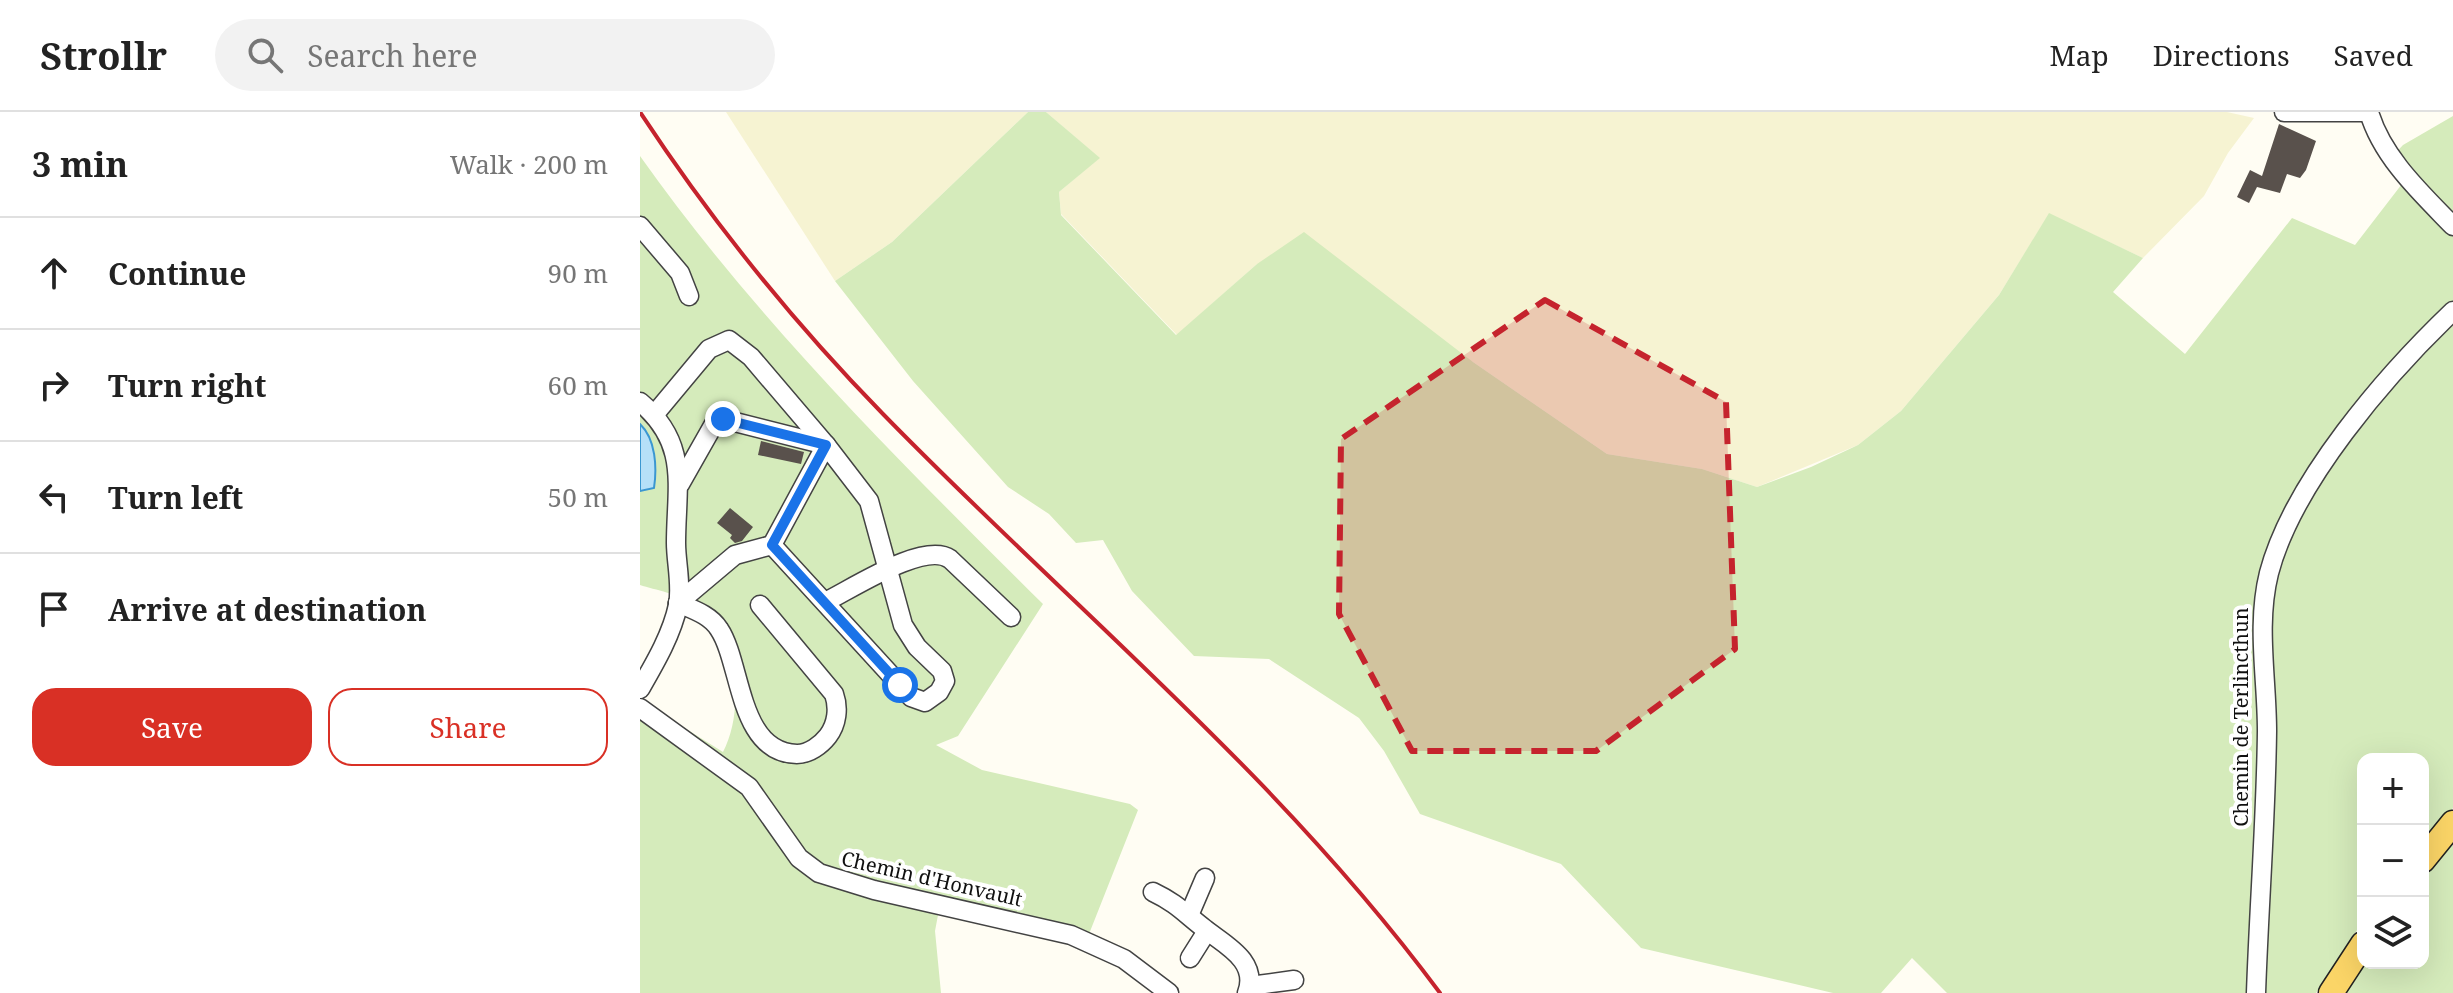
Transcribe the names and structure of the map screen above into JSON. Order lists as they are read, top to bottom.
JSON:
{
  "streets": {
    "street": ["Chemin de Terlincthun", "Chemin d'Honvault"]
  },
  "page": {
    "header": "Strollr",
    "search": "Search here",
    "nav": ["Map", "Directions", "Saved"],
    "heading": ["3 min", "Walk · 200 m"],
    "list": [
      ["Continue", "90 m"],
      ["Turn right", "60 m"],
      ["Turn left", "50 m"],
      "Arrive at destination"
    ],
    "buttons": ["Save", "Share"],
    "map_buttons": ["+", "−"]
  }
}
